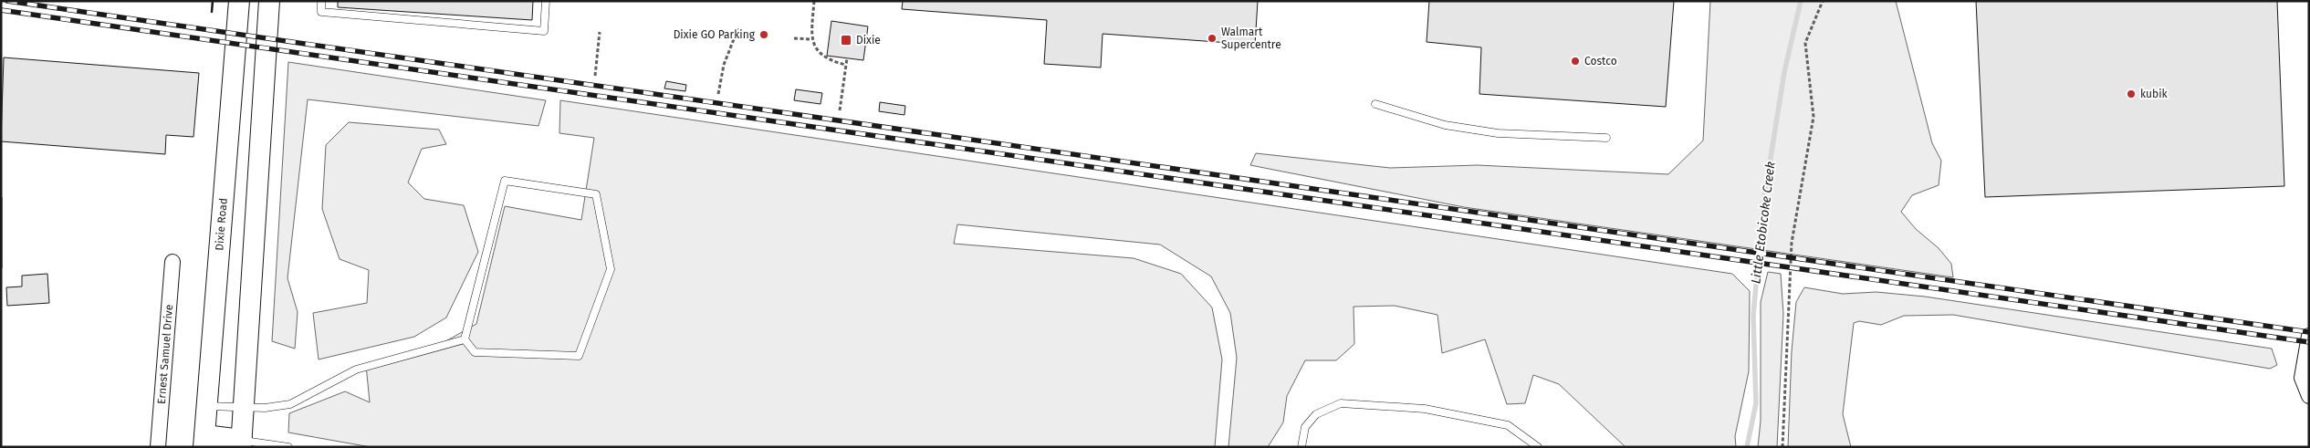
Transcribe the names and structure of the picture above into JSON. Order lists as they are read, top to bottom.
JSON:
{
  "streets": {
    "main road": ["Dixie Road"],
    "street": ["Ernest Samuel Drive"]
  },
  "water": ["Little Etobicoke Creek"],
  "places": {
    "other": [
      "Dixie GO Parking",
      "Walmart Supercentre",
      "Costco",
      "kubik"
    ],
    "transit": ["Dixie"]
  }
}
